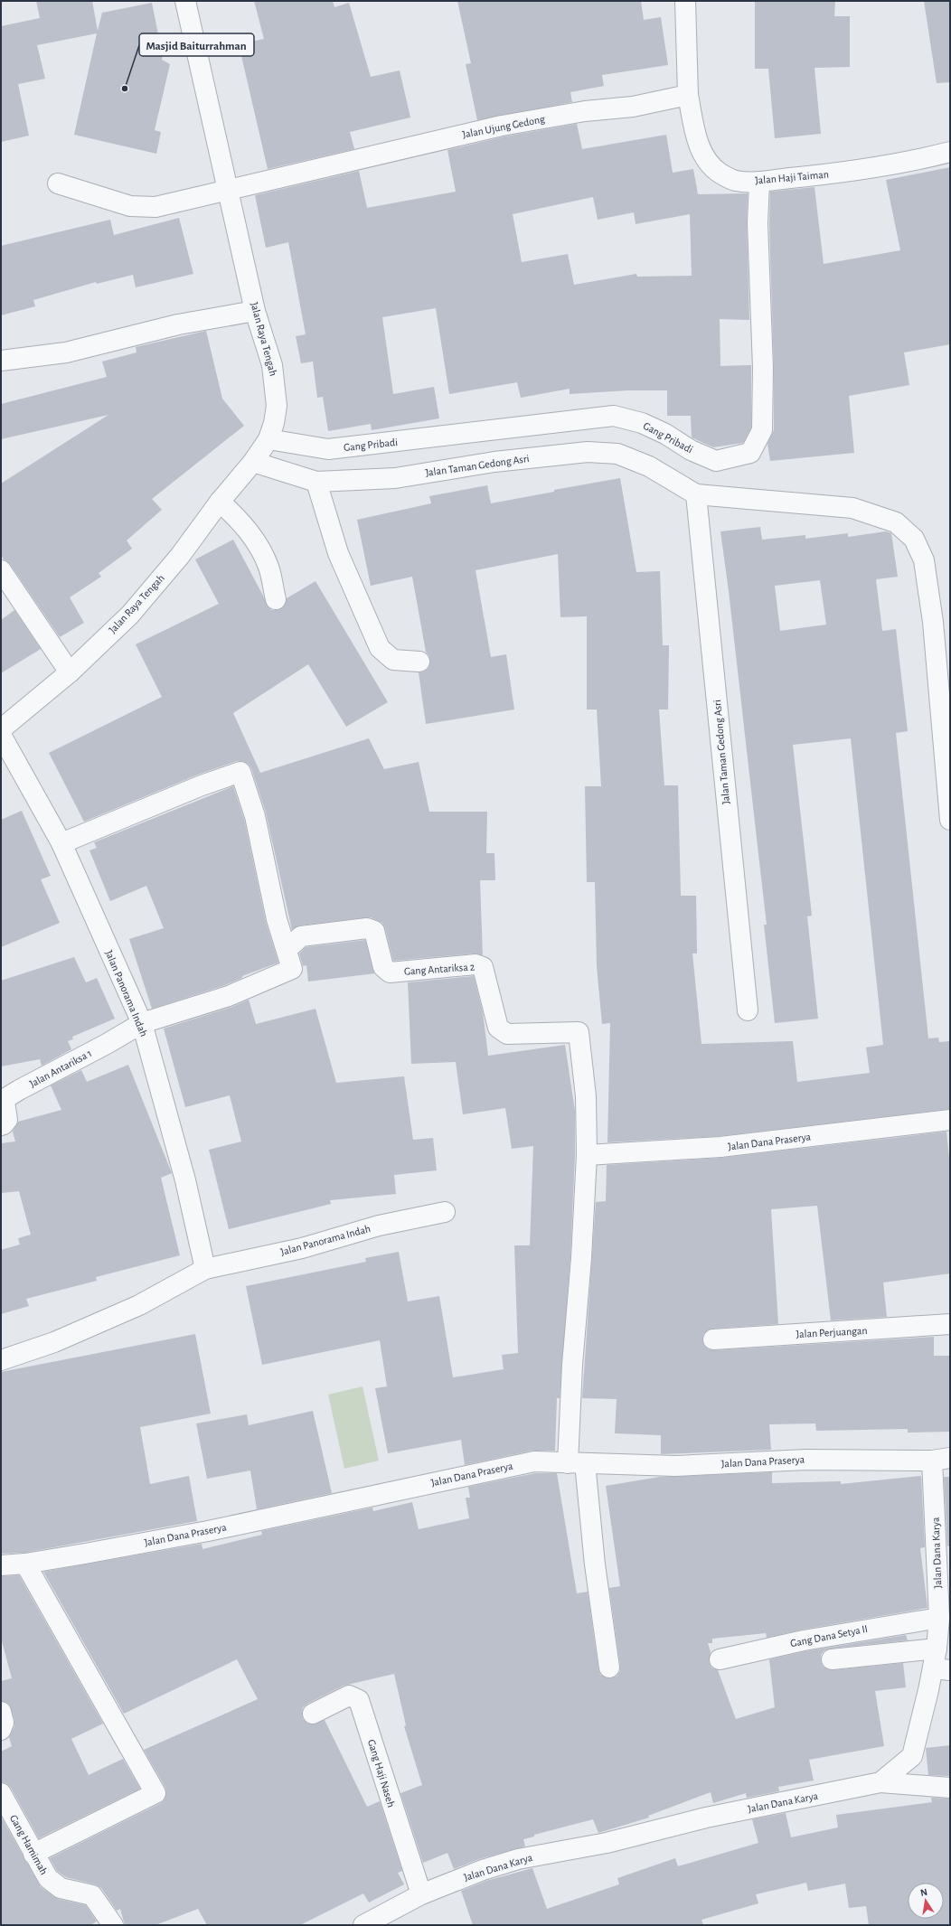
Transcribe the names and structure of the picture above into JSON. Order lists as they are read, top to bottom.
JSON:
{
  "streets": {
    "street": [
      "Jalan Ujung Gedong",
      "Jalan Haji Taiman",
      "Jalan Raya Tengah",
      "Gang Pribadi",
      "Jalan Taman Gedong Asri",
      "Gang Antariksa 2",
      "Jalan Panorama Indah",
      "Jalan Antariksa 1",
      "Jalan Dana Praserya",
      "Jalan Perjuangan",
      "Jalan Dana Karya",
      "Gang Dana Setya II",
      "Gang Haji Naseh",
      "Gang Hamimah"
    ]
  },
  "crossings": [
    ["Jalan Ujung Gedong", "Jalan Haji Taiman"],
    ["Jalan Ujung Gedong", "Jalan Raya Tengah"],
    ["Jalan Haji Taiman", "Gang Pribadi"],
    ["Jalan Raya Tengah", "Gang Pribadi"],
    ["Jalan Raya Tengah", "Jalan Taman Gedong Asri"],
    ["Gang Antariksa 2", "Jalan Dana Praserya"],
    ["Jalan Panorama Indah", "Jalan Antariksa 1"],
    ["Jalan Dana Praserya", "Jalan Dana Karya"],
    ["Jalan Dana Karya", "Gang Dana Setya II"],
    ["Jalan Dana Karya", "Gang Haji Naseh"]
  ],
  "places": ["Masjid Baiturrahman"],
  "north": "top"
}
